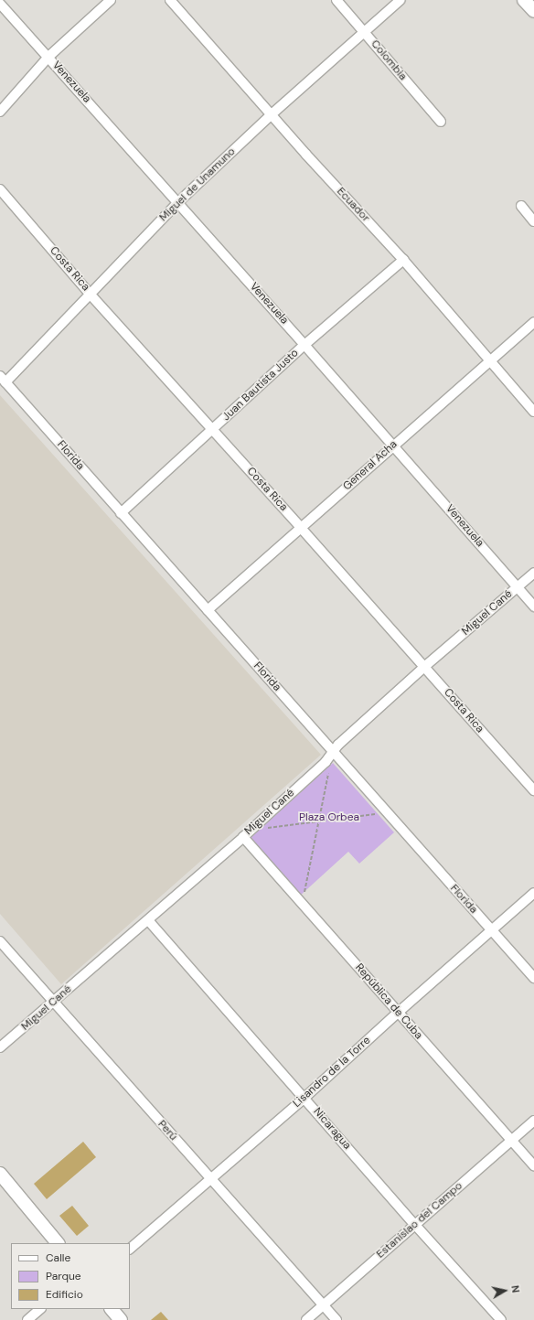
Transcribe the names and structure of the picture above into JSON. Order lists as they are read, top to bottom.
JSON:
{
  "streets": {
    "street": [
      "Colombia",
      "Venezuela",
      "Miguel de Unamuno",
      "Ecuador",
      "Costa Rica",
      "Juan Bautista Justo",
      "Florida",
      "General Acha",
      "Miguel Cané",
      "República de Cuba",
      "Lisandro de la Torre",
      "Nicaragua",
      "Perú",
      "Estanislao del Campo"
    ]
  },
  "crossings": [
    ["Colombia", "Miguel de Unamuno"],
    ["Venezuela", "Miguel de Unamuno"],
    ["Venezuela", "Juan Bautista Justo"],
    ["Venezuela", "General Acha"],
    ["Venezuela", "Miguel Cané"],
    ["Miguel de Unamuno", "Ecuador"],
    ["Miguel de Unamuno", "Costa Rica"],
    ["Miguel de Unamuno", "Florida"],
    ["Ecuador", "Juan Bautista Justo"],
    ["Ecuador", "General Acha"],
    ["Costa Rica", "Juan Bautista Justo"],
    ["Costa Rica", "General Acha"],
    ["Costa Rica", "Miguel Cané"],
    ["Juan Bautista Justo", "Florida"],
    ["Florida", "General Acha"],
    ["Florida", "Miguel Cané"],
    ["Florida", "Lisandro de la Torre"],
    ["Miguel Cané", "República de Cuba"],
    ["Miguel Cané", "Nicaragua"],
    ["Miguel Cané", "Perú"],
    ["República de Cuba", "Lisandro de la Torre"],
    ["República de Cuba", "Estanislao del Campo"],
    ["Lisandro de la Torre", "Nicaragua"],
    ["Lisandro de la Torre", "Perú"],
    ["Nicaragua", "Estanislao del Campo"],
    ["Perú", "Estanislao del Campo"]
  ],
  "parks": ["Plaza Orbea"],
  "legend": ["Calle", "Parque", "Edificio"],
  "north": "right"
}
